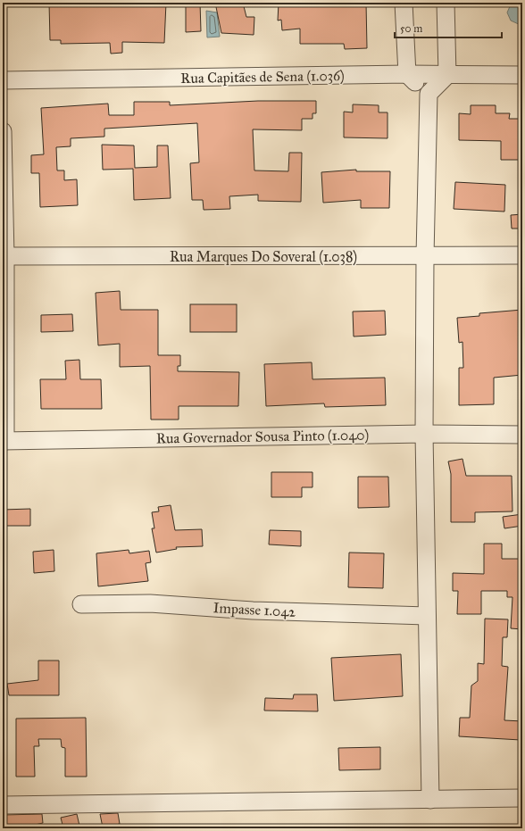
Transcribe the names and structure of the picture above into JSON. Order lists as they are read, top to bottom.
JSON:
{
  "streets": {
    "street": [
      "Rua Capitães de Sena (1.036)",
      "Rua Marques Do Soveral (1.038)",
      "Rua Governador Sousa Pinto (1.040)",
      "Impasse 1.042"
    ]
  },
  "scale_bar": "50 m"
}
